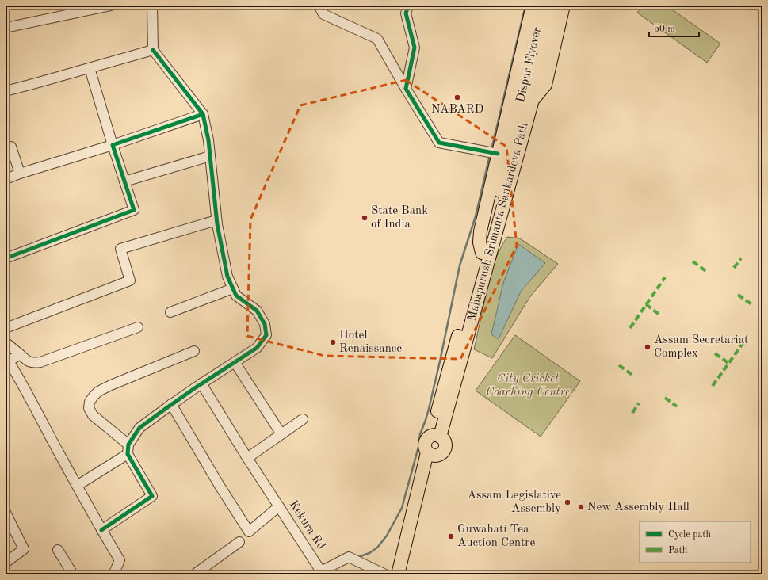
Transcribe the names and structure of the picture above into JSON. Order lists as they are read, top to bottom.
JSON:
{
  "streets": {
    "main road": ["Dispur Flyover", "Mahapurush Srimanta Sankardeva Path"],
    "street": ["Kekura Rd"]
  },
  "crossings": [
    ["Dispur Flyover", "Mahapurush Srimanta Sankardeva Path"]
  ],
  "parks": ["City Cricket Coaching Centre"],
  "places": [
    "NABARD",
    "State Bank of India",
    "Hotel Renaissance",
    "Assam Secretariat Complex",
    "Assam Legislative Assembly",
    "New Assembly Hall",
    "Guwahati Tea Auction Centre"
  ],
  "legend": ["Cycle path", "Path"],
  "scale_bar": "50 m"
}
